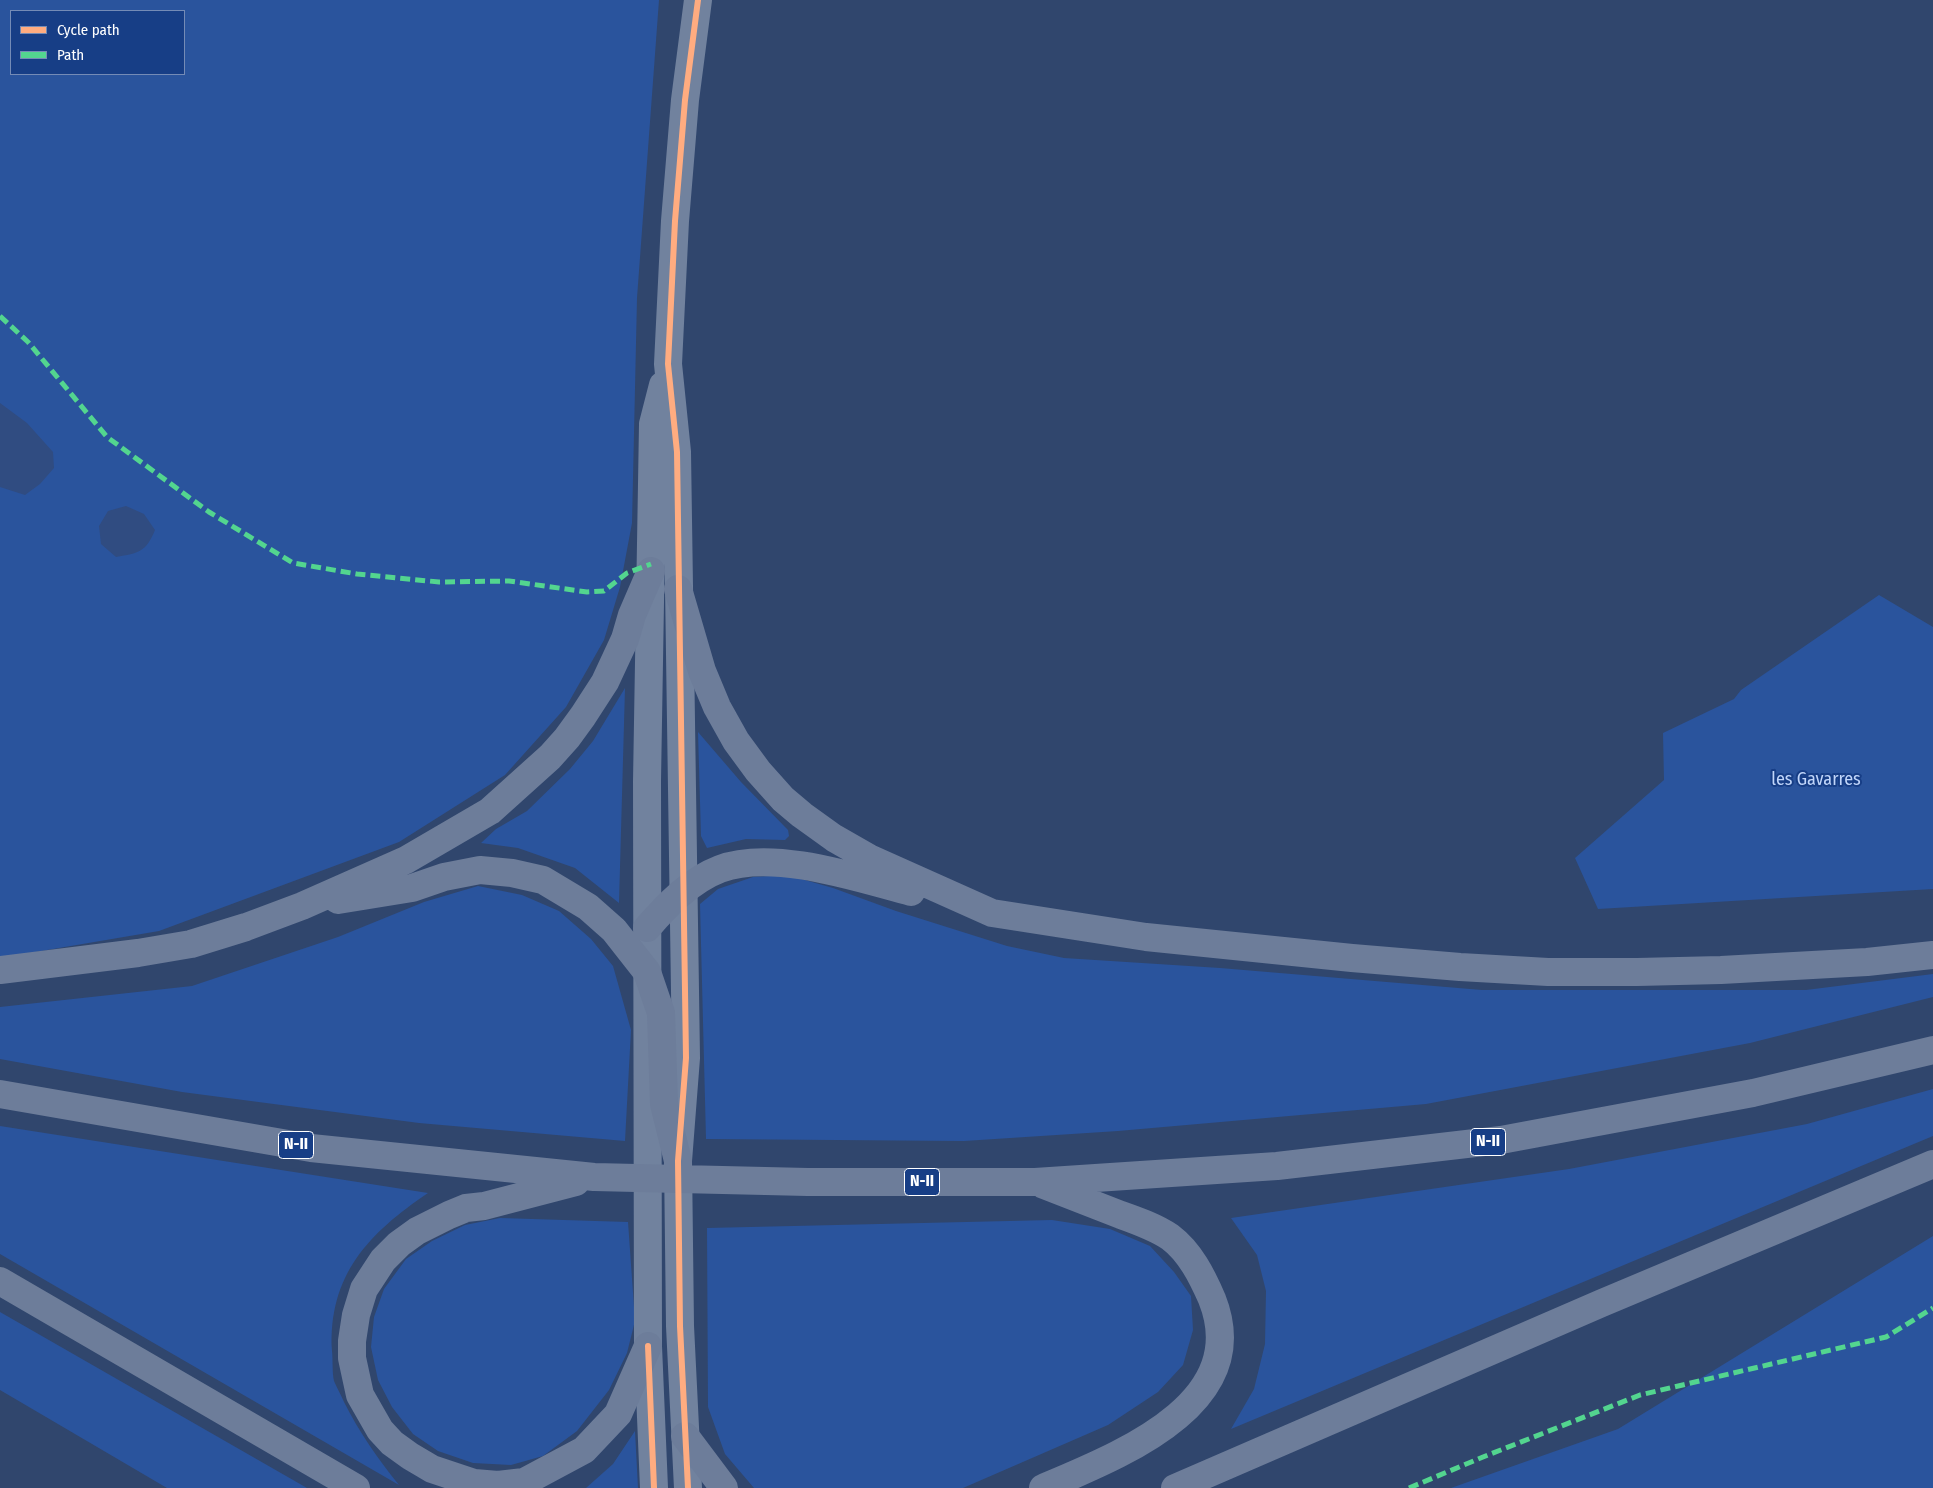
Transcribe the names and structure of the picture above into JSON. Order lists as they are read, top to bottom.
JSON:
{
  "streets": {
    "highway": ["N-II"]
  },
  "parks": ["les Gavarres"],
  "legend": ["Cycle path", "Path"]
}
